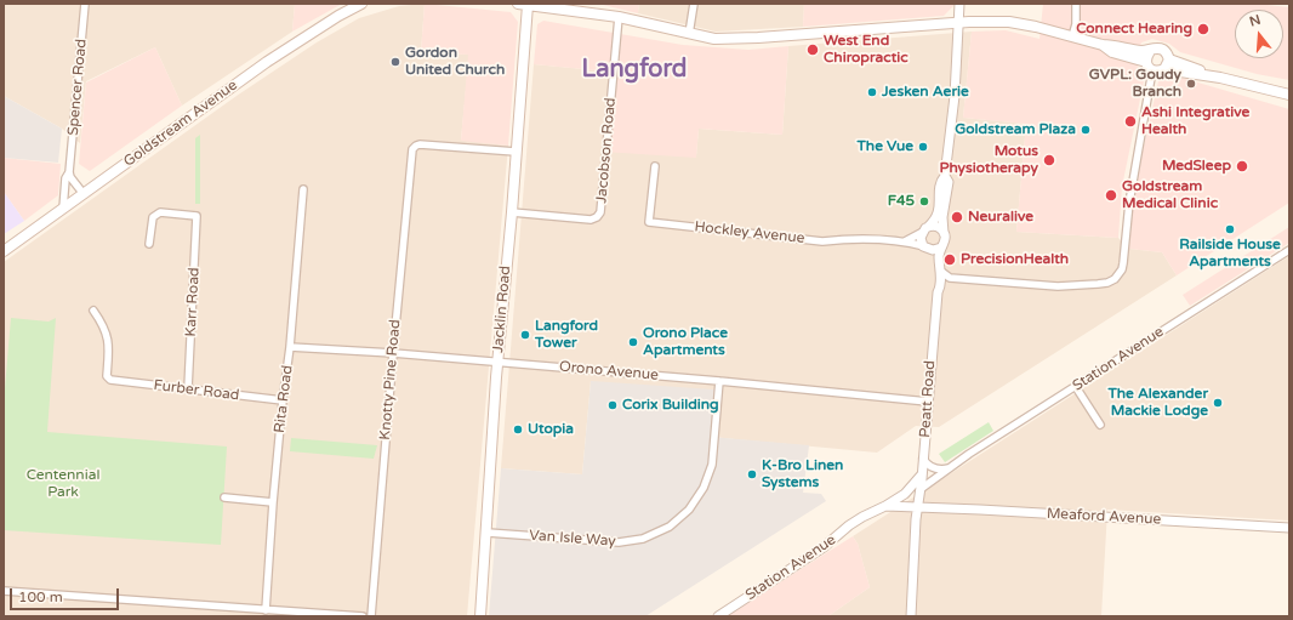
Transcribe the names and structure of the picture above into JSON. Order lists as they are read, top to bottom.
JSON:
{
  "streets": {
    "main road": ["Goldstream Avenue", "Jacklin Road"],
    "street": [
      "Spencer Road",
      "Jacobson Road",
      "Hockley Avenue",
      "Karr Road",
      "Station Avenue",
      "Orono Avenue",
      "Knotty Pine Road",
      "Furber Road",
      "Rita Road",
      "Peatt Road",
      "Meaford Avenue",
      "Van Isle Way"
    ]
  },
  "crossings": [
    ["Spencer Road", "Goldstream Avenue"],
    ["Jacobson Road", "Jacklin Road"],
    ["Hockley Avenue", "Peatt Road"],
    ["Karr Road", "Furber Road"],
    ["Jacklin Road", "Orono Avenue"],
    ["Jacklin Road", "Knotty Pine Road"],
    ["Jacklin Road", "Van Isle Way"],
    ["Station Avenue", "Peatt Road"],
    ["Station Avenue", "Meaford Avenue"],
    ["Orono Avenue", "Knotty Pine Road"],
    ["Orono Avenue", "Rita Road"],
    ["Orono Avenue", "Peatt Road"],
    ["Orono Avenue", "Van Isle Way"],
    ["Furber Road", "Rita Road"],
    ["Peatt Road", "Meaford Avenue"]
  ],
  "districts": ["Langford"],
  "parks": ["Centennial Park"],
  "places": [
    "Connect Hearing",
    "West End Chiropractic",
    "Gordon United Church",
    "GVPL: Goudy Branch",
    "Jesken Aerie",
    "Ashi Integrative Health",
    "Goldstream Plaza",
    "The Vue",
    "Motus Physiotherapy",
    "MedSleep",
    "Goldstream Medical Clinic",
    "F45",
    "Neuralive",
    "Railside House Apartments",
    "PrecisionHealth",
    "Langford Tower",
    "Orono Place Apartments",
    "The Alexander Mackie Lodge",
    "Corix Building",
    "Utopia",
    "K-Bro Linen Systems"
  ],
  "scale_bar": "100 m",
  "north": "top"
}
